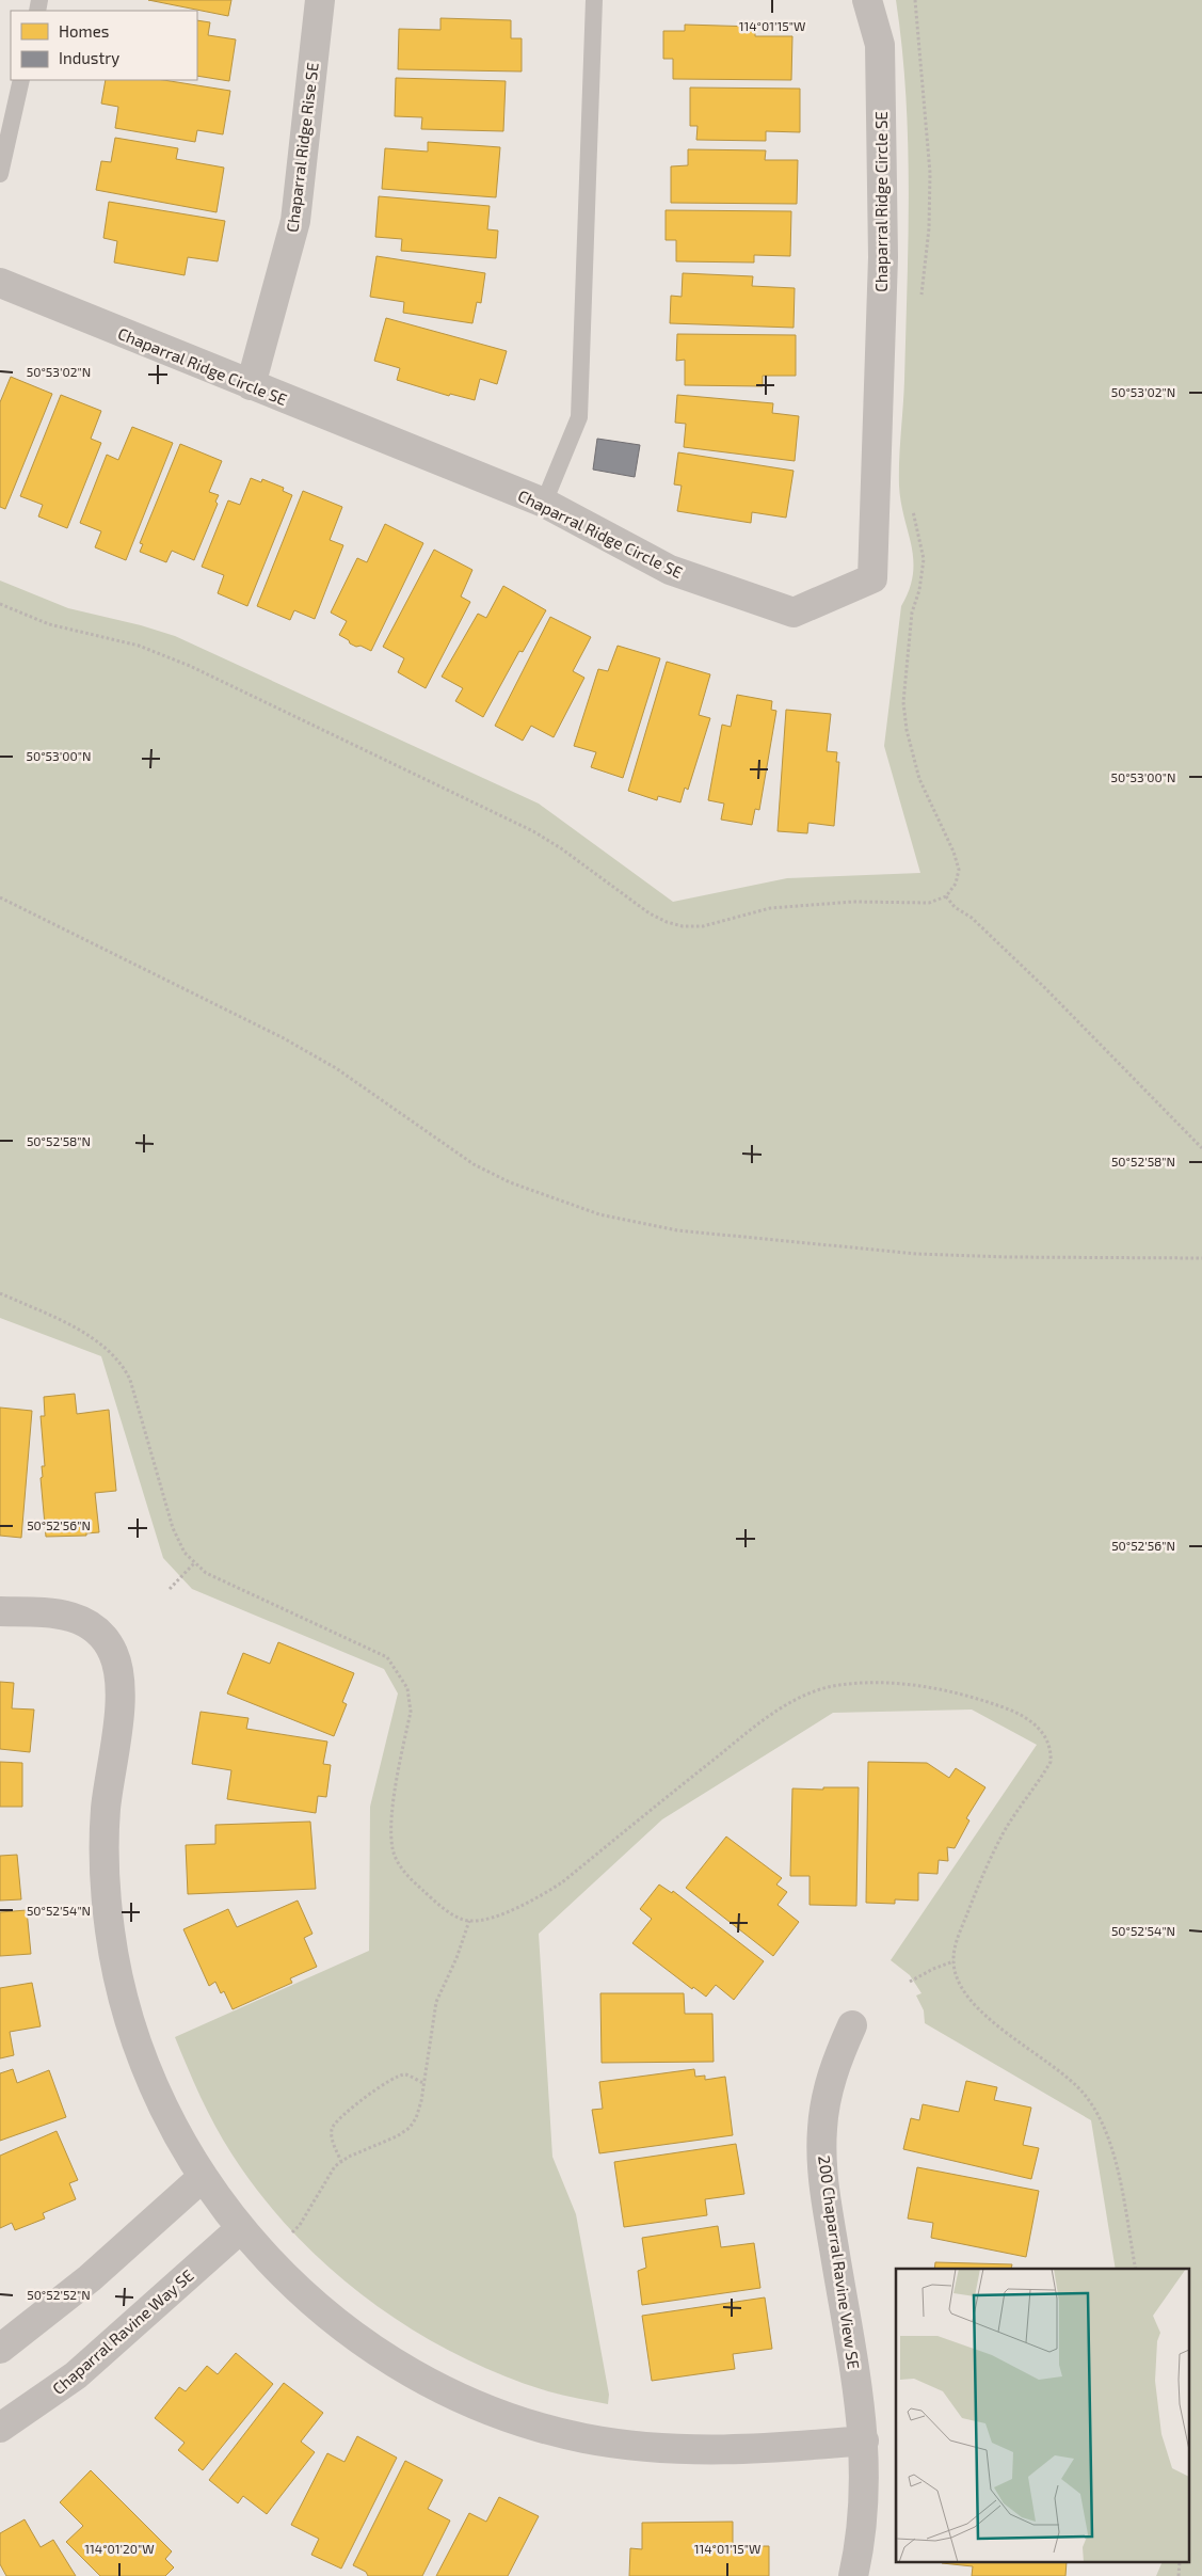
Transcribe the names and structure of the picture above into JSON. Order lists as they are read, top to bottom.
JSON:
{
  "streets": {
    "street": [
      "Chaparral Ridge Rise SE",
      "Chaparral Ridge Circle SE",
      "200 Chaparral Ravine View SE",
      "Chaparral Ravine Way SE"
    ]
  },
  "crossings": [
    ["Chaparral Ridge Rise SE", "Chaparral Ridge Circle SE"]
  ],
  "legend": ["Homes", "Industry"],
  "coordinates": [
    "114°01'15\"W",
    "50°53'02\"N",
    "50°53'00\"N",
    "50°52'58\"N",
    "50°52'56\"N",
    "50°52'54\"N",
    "50°52'52\"N",
    "114°01'20\"W"
  ]
}
